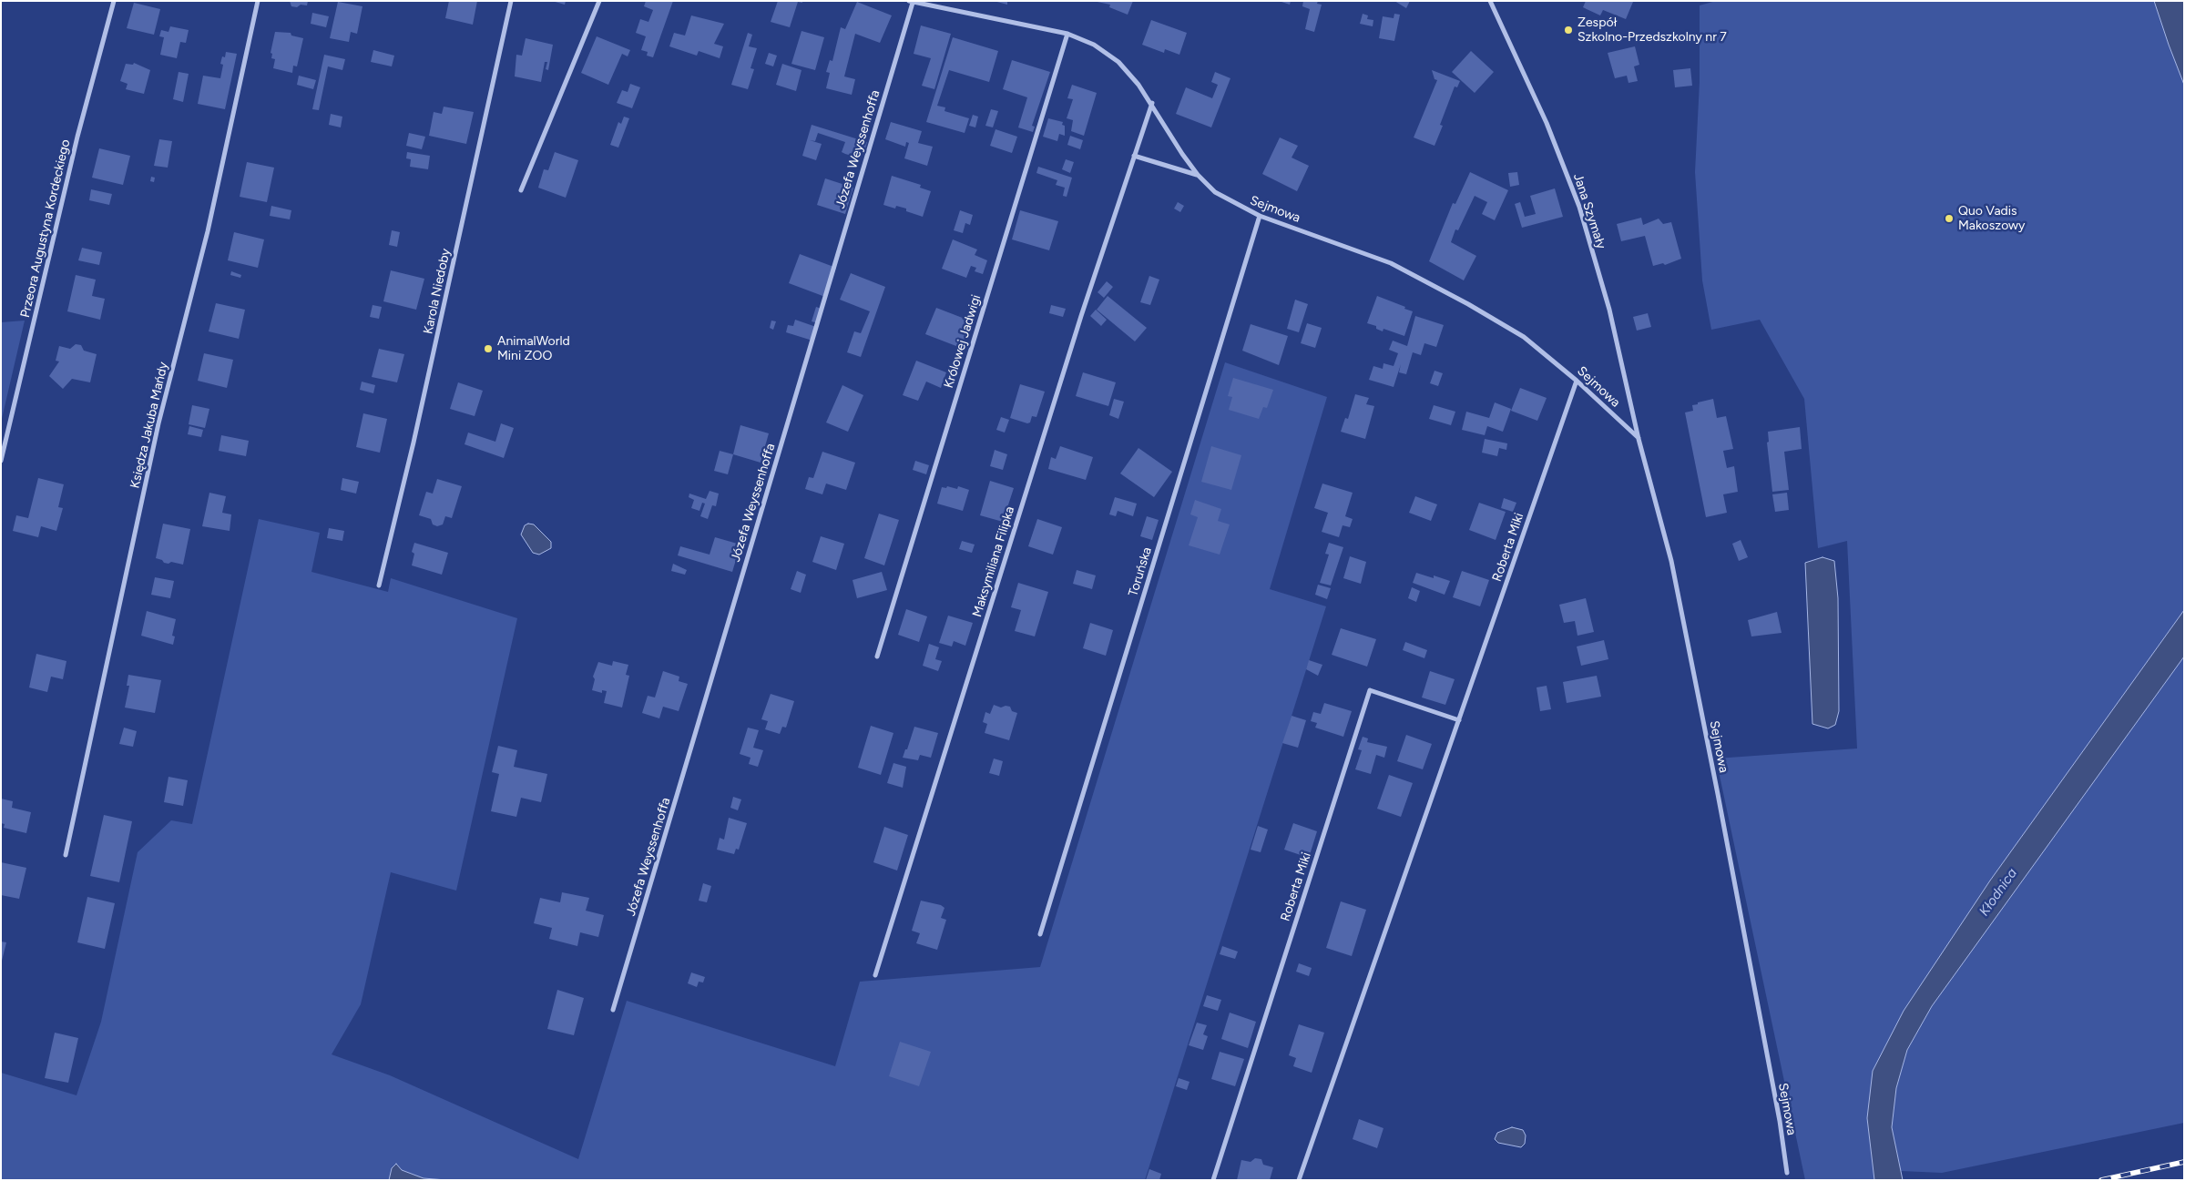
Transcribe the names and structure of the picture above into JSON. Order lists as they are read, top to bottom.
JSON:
{
  "streets": {
    "street": [
      "Józefa Weyssenhoffa",
      "Sejmowa",
      "Jana Szymały",
      "Przeora Augustyna Kordeckiego",
      "Karola Niedoby",
      "Królowej Jadwigi",
      "Księdza Jakuba Mańdy",
      "Roberta Miki",
      "Maksymiliana Filipka",
      "Toruńska"
    ]
  },
  "crossings": [
    ["Józefa Weyssenhoffa", "Sejmowa"],
    ["Sejmowa", "Jana Szymały"],
    ["Sejmowa", "Królowej Jadwigi"],
    ["Sejmowa", "Roberta Miki"],
    ["Sejmowa", "Maksymiliana Filipka"],
    ["Sejmowa", "Toruńska"]
  ],
  "water": ["Kłodnica"],
  "places": ["Zespół Szkolno-Przedszkolny nr 7", "Quo Vadis Makoszowy", "AnimalWorld Mini ZOO"]
}
